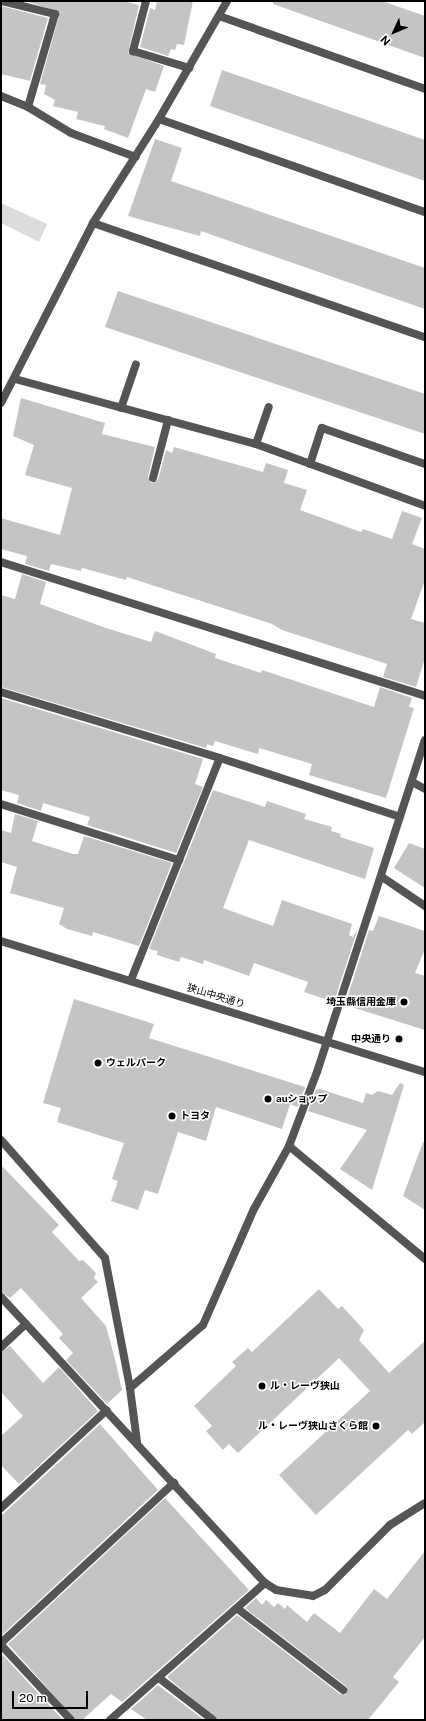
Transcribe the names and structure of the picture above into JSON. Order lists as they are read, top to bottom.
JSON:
{
  "streets": {
    "street": ["狭山中央通り"]
  },
  "places": [
    "埼玉縣信用金庫",
    "中央通り",
    "ウェルパーク",
    "auショップ",
    "トヨタ",
    "ル・レーヴ狭山",
    "ル・レーヴ狭山さくら館"
  ],
  "scale_bar": "20 m",
  "north": "bottom left"
}
